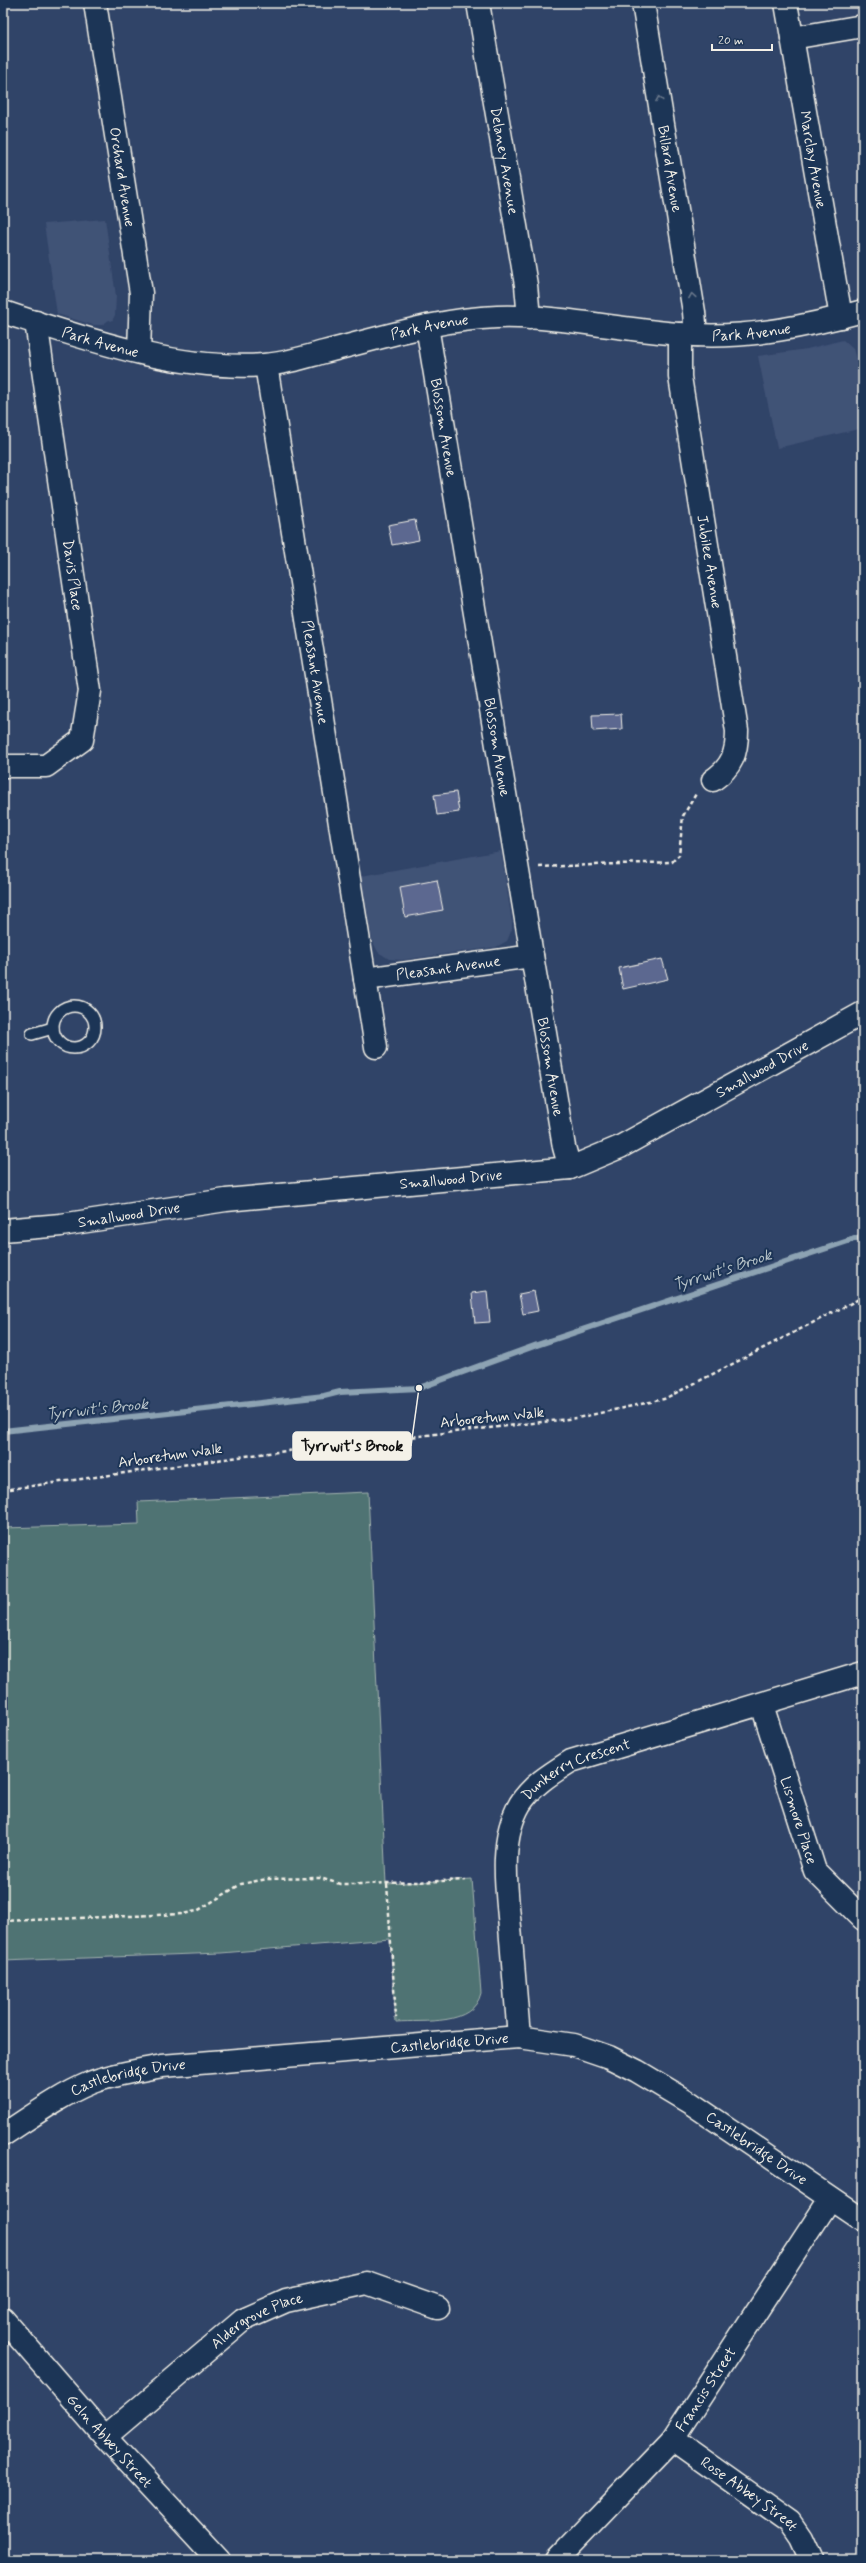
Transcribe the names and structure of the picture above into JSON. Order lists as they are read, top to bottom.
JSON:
{
  "streets": {
    "street": [
      "Marclay Avenue",
      "Delaney Avenue",
      "Billard Avenue",
      "Orchard Avenue",
      "Park Avenue",
      "Blossom Avenue",
      "Jubilee Avenue",
      "Davis Place",
      "Pleasant Avenue",
      "Smallwood Drive",
      "Dunkerry Crescent",
      "Lismore Place",
      "Castlebridge Drive",
      "Aldergrove Place",
      "Francis Street",
      "Geln Abbey Street",
      "Rose Abbey Street"
    ],
    "path": ["Arboretum Walk"]
  },
  "crossings": [
    ["Marclay Avenue", "Park Avenue"],
    ["Delaney Avenue", "Park Avenue"],
    ["Billard Avenue", "Park Avenue"],
    ["Billard Avenue", "Jubilee Avenue"],
    ["Orchard Avenue", "Park Avenue"],
    ["Park Avenue", "Blossom Avenue"],
    ["Park Avenue", "Jubilee Avenue"],
    ["Park Avenue", "Davis Place"],
    ["Park Avenue", "Pleasant Avenue"],
    ["Blossom Avenue", "Pleasant Avenue"],
    ["Blossom Avenue", "Smallwood Drive"],
    ["Dunkerry Crescent", "Lismore Place"],
    ["Dunkerry Crescent", "Castlebridge Drive"],
    ["Castlebridge Drive", "Francis Street"],
    ["Aldergrove Place", "Geln Abbey Street"],
    ["Francis Street", "Rose Abbey Street"]
  ],
  "one_way": ["Billard Avenue"],
  "water": ["Tyrrwit's Brook"],
  "places": ["Tyrrwit's Brook"],
  "scale_bar": "20 m"
}
